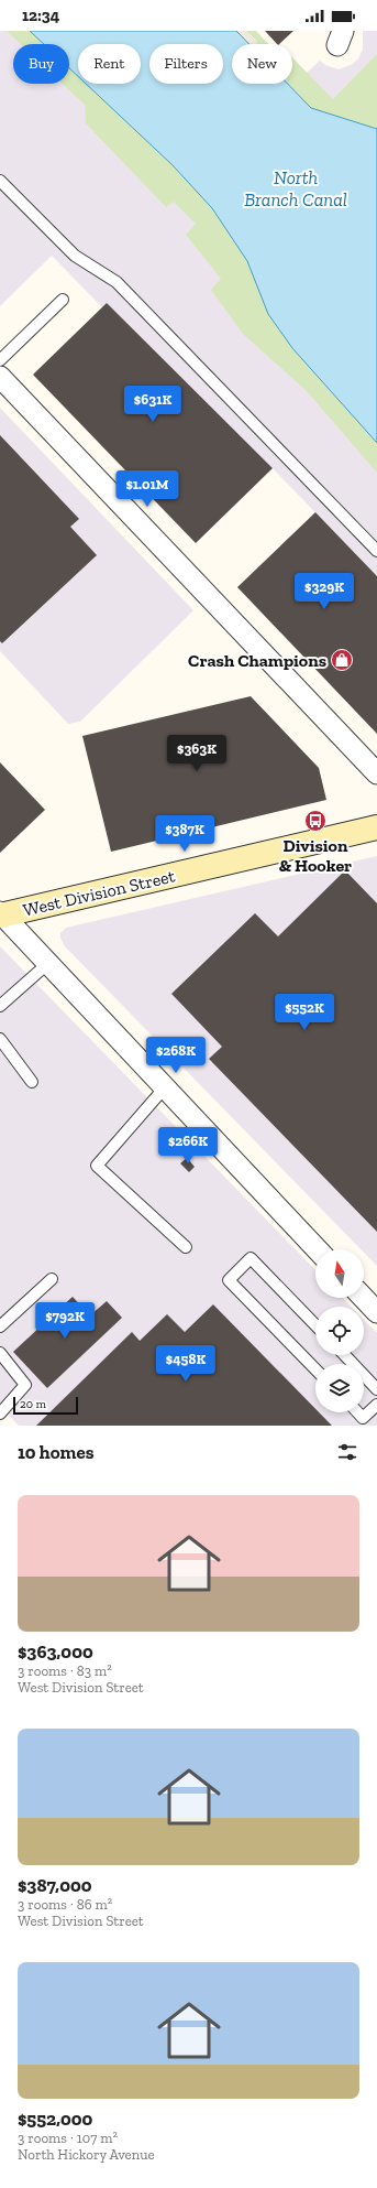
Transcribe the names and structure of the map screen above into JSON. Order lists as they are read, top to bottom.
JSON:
{
  "streets": {
    "main road": ["West Division Street"]
  },
  "water": ["North Branch Canal"],
  "places": {
    "shop": ["Crash Champions"],
    "bus stop": ["Division & Hooker"]
  },
  "scale_bar": "20 m",
  "north": "top",
  "page": {
    "status": "12:34",
    "chip": [
      "Buy",
      "Rent",
      "Filters",
      "New"
    ],
    "price": [
      "$631K",
      "$1.01M",
      "$329K",
      "$363K",
      "$387K",
      "$552K",
      "$268K",
      "$266K",
      "$792K",
      "$458K"
    ],
    "scale": "20 m",
    "heading": "10 homes",
    "list": [
      {
        "name": "$363,000",
        "note": "3 rooms · 83 m² · West Division Street"
      },
      {
        "name": "$387,000",
        "note": "3 rooms · 86 m² · West Division Street"
      },
      {
        "name": "$552,000",
        "note": "3 rooms · 107 m² · North Hickory Avenue"
      }
    ]
  }
}
